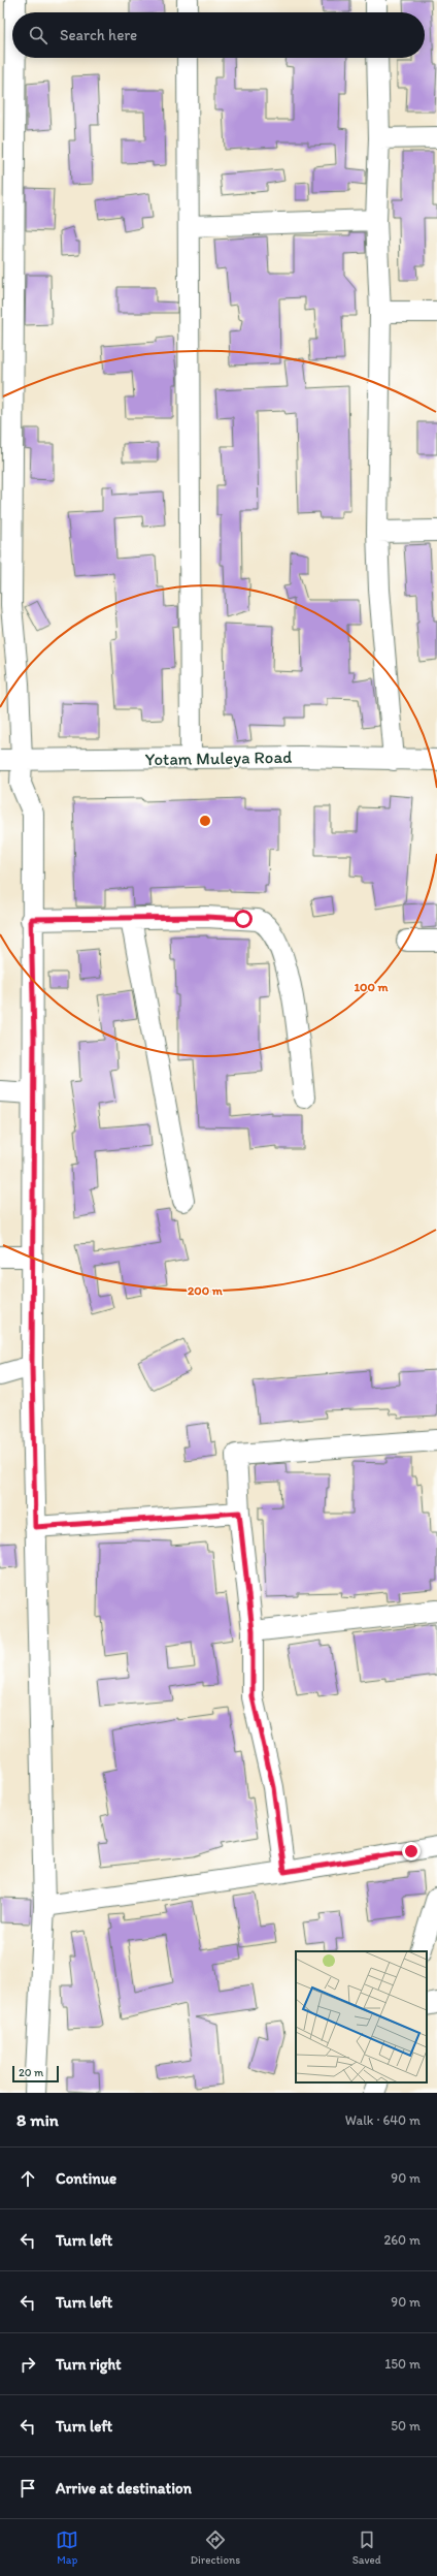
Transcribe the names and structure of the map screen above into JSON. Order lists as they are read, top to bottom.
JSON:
{
  "streets": {
    "street": ["Yotam Muleya Road"]
  },
  "scale_bar": "20 m",
  "page": {
    "search": "Search here",
    "scale": "20 m",
    "heading": ["8 min", "Walk · 640 m"],
    "list": [
      ["Continue", "90 m"],
      ["Turn left", "260 m"],
      ["Turn left", "90 m"],
      ["Turn right", "150 m"],
      ["Turn left", "50 m"],
      "Arrive at destination"
    ],
    "nav": ["Map", "Directions", "Saved"]
  },
  "rings": ["100 m", "200 m"]
}
